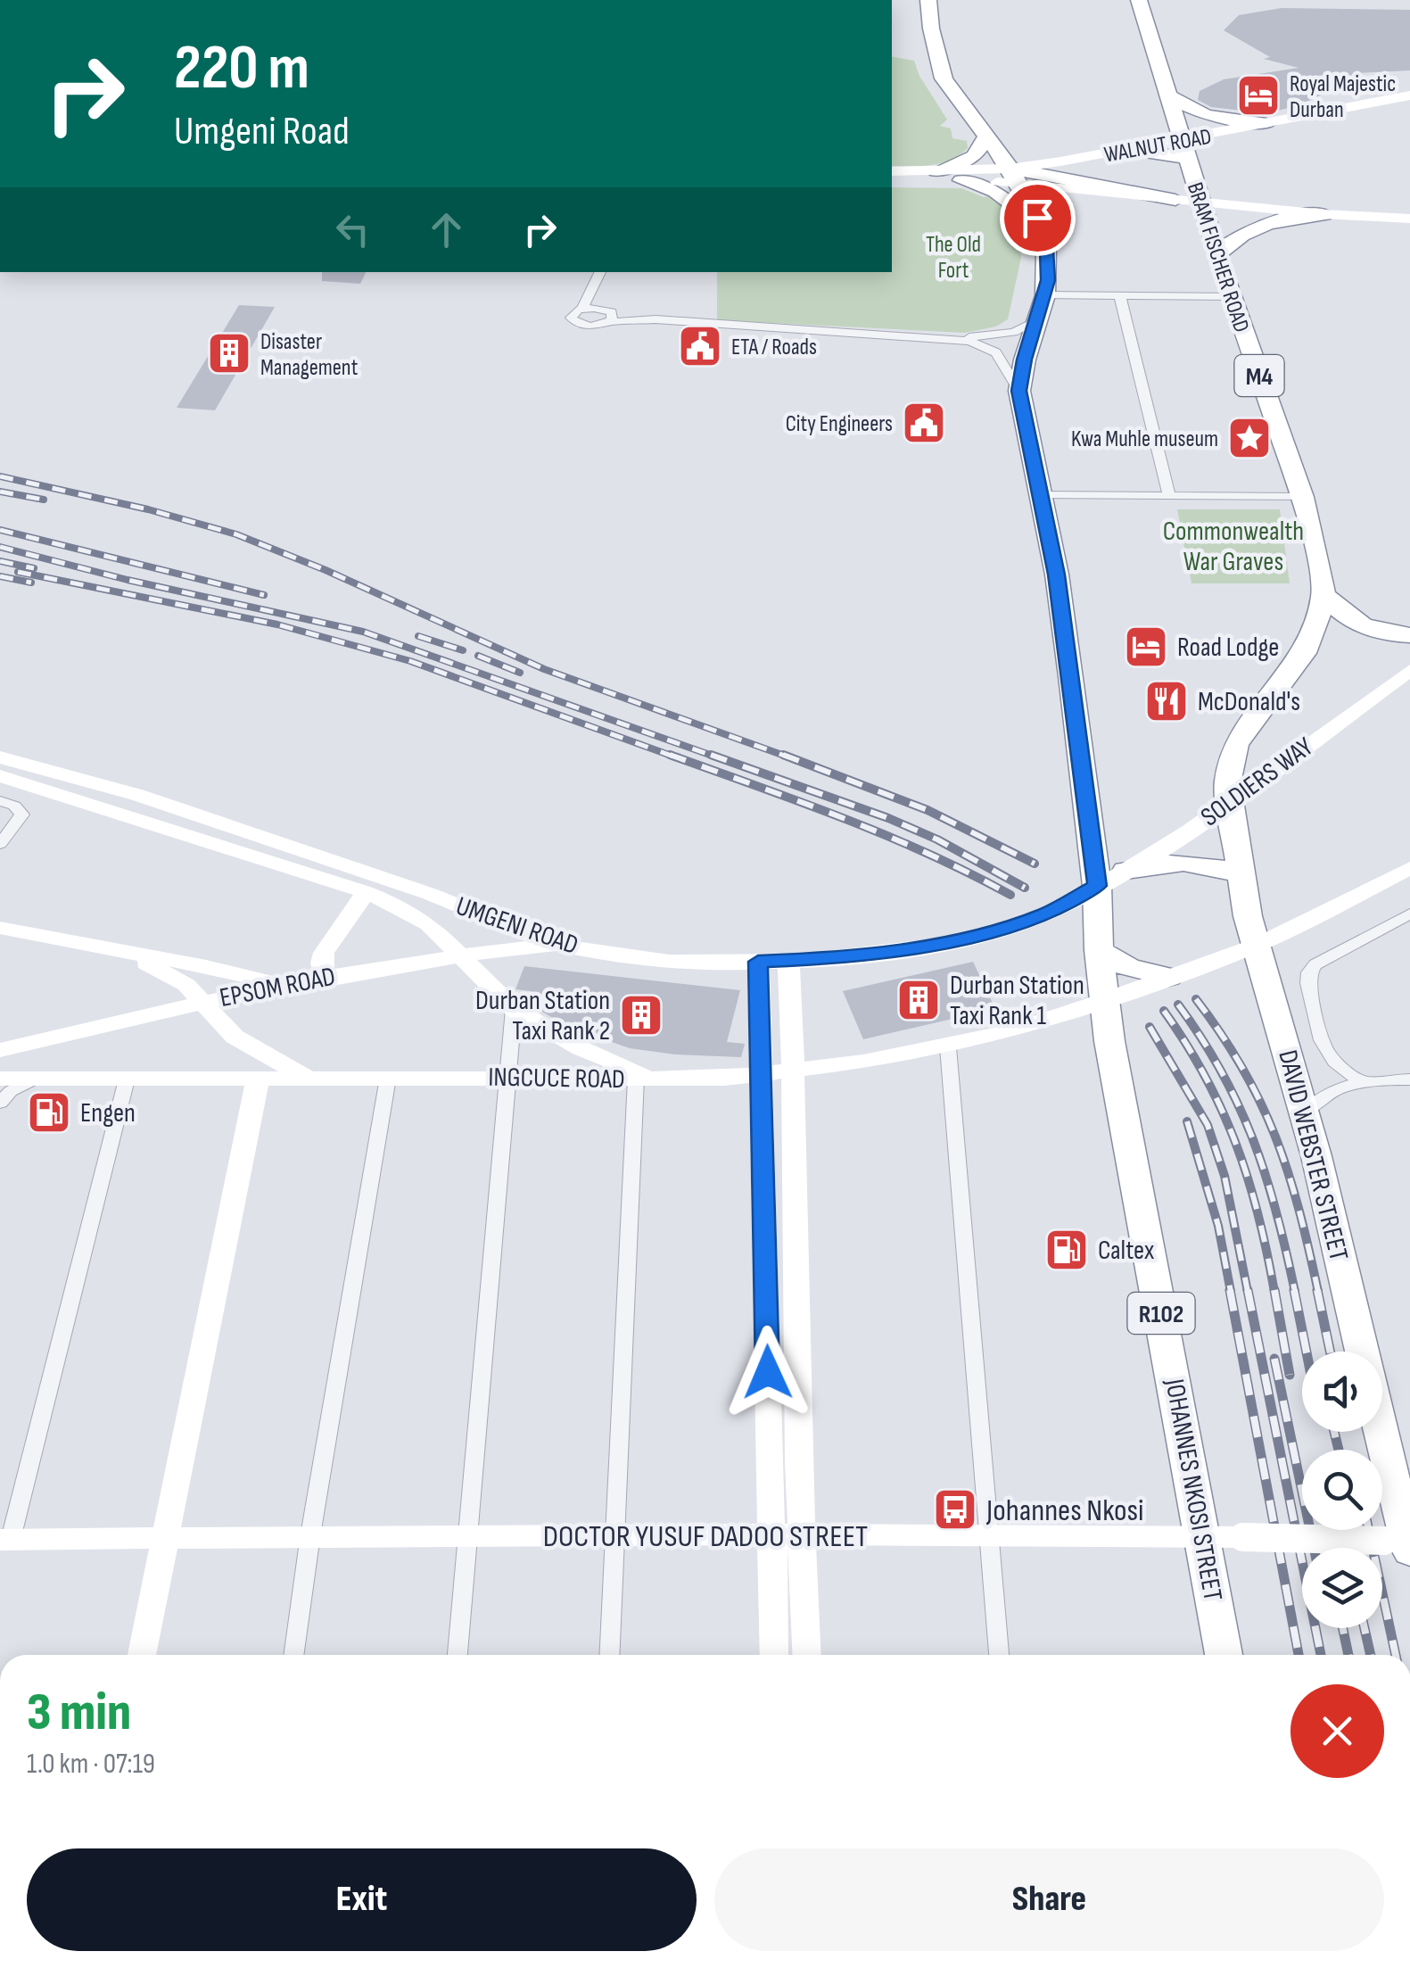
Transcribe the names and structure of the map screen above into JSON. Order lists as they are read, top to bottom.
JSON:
{
  "streets": {
    "highway": [
      "BRAM FISCHER ROAD",
      "M4",
      "DAVID WEBSTER STREET",
      "R102",
      "JOHANNES NKOSI STREET"
    ],
    "main road": [
      "WALNUT ROAD",
      "SOLDIERS WAY",
      "UMGENI ROAD",
      "EPSOM ROAD",
      "INGCUCE ROAD",
      "DOCTOR YUSUF DADOO STREET"
    ]
  },
  "crossings": [
    ["WALNUT ROAD", "BRAM FISCHER ROAD"],
    ["BRAM FISCHER ROAD", "SOLDIERS WAY"],
    ["BRAM FISCHER ROAD", "UMGENI ROAD"],
    ["BRAM FISCHER ROAD", "INGCUCE ROAD"],
    ["BRAM FISCHER ROAD", "DAVID WEBSTER STREET"],
    ["BRAM FISCHER ROAD", "R102"],
    ["SOLDIERS WAY", "UMGENI ROAD"],
    ["SOLDIERS WAY", "INGCUCE ROAD"],
    ["SOLDIERS WAY", "DAVID WEBSTER STREET"],
    ["SOLDIERS WAY", "R102"],
    ["UMGENI ROAD", "EPSOM ROAD"],
    ["UMGENI ROAD", "INGCUCE ROAD"],
    ["UMGENI ROAD", "DAVID WEBSTER STREET"],
    ["UMGENI ROAD", "R102"],
    ["INGCUCE ROAD", "DAVID WEBSTER STREET"],
    ["INGCUCE ROAD", "R102"],
    ["INGCUCE ROAD", "JOHANNES NKOSI STREET"],
    ["DAVID WEBSTER STREET", "R102"],
    ["DAVID WEBSTER STREET", "DOCTOR YUSUF DADOO STREET"],
    ["R102", "JOHANNES NKOSI STREET"],
    ["JOHANNES NKOSI STREET", "DOCTOR YUSUF DADOO STREET"]
  ],
  "parks": ["The Old Fort", "Commonwealth War Graves"],
  "places": {
    "hotel": ["Royal Majestic Durban", "Road Lodge"],
    "public building": ["ETA / Roads", "City Engineers"],
    "building": ["Disaster Management", "Durban Station Taxi Rank 1", "Durban Station Taxi Rank 2"],
    "place": ["Kwa Muhle museum"],
    "restaurant": ["McDonald's"],
    "fuel station": ["Engen", "Caltex"],
    "bus stop": ["Johannes Nkosi"]
  },
  "page": {
    "turn": ["220 m", "Umgeni Road"],
    "heading": ["3 min", "1.0 km · 07:19"],
    "buttons": ["Exit", "Share"]
  }
}
